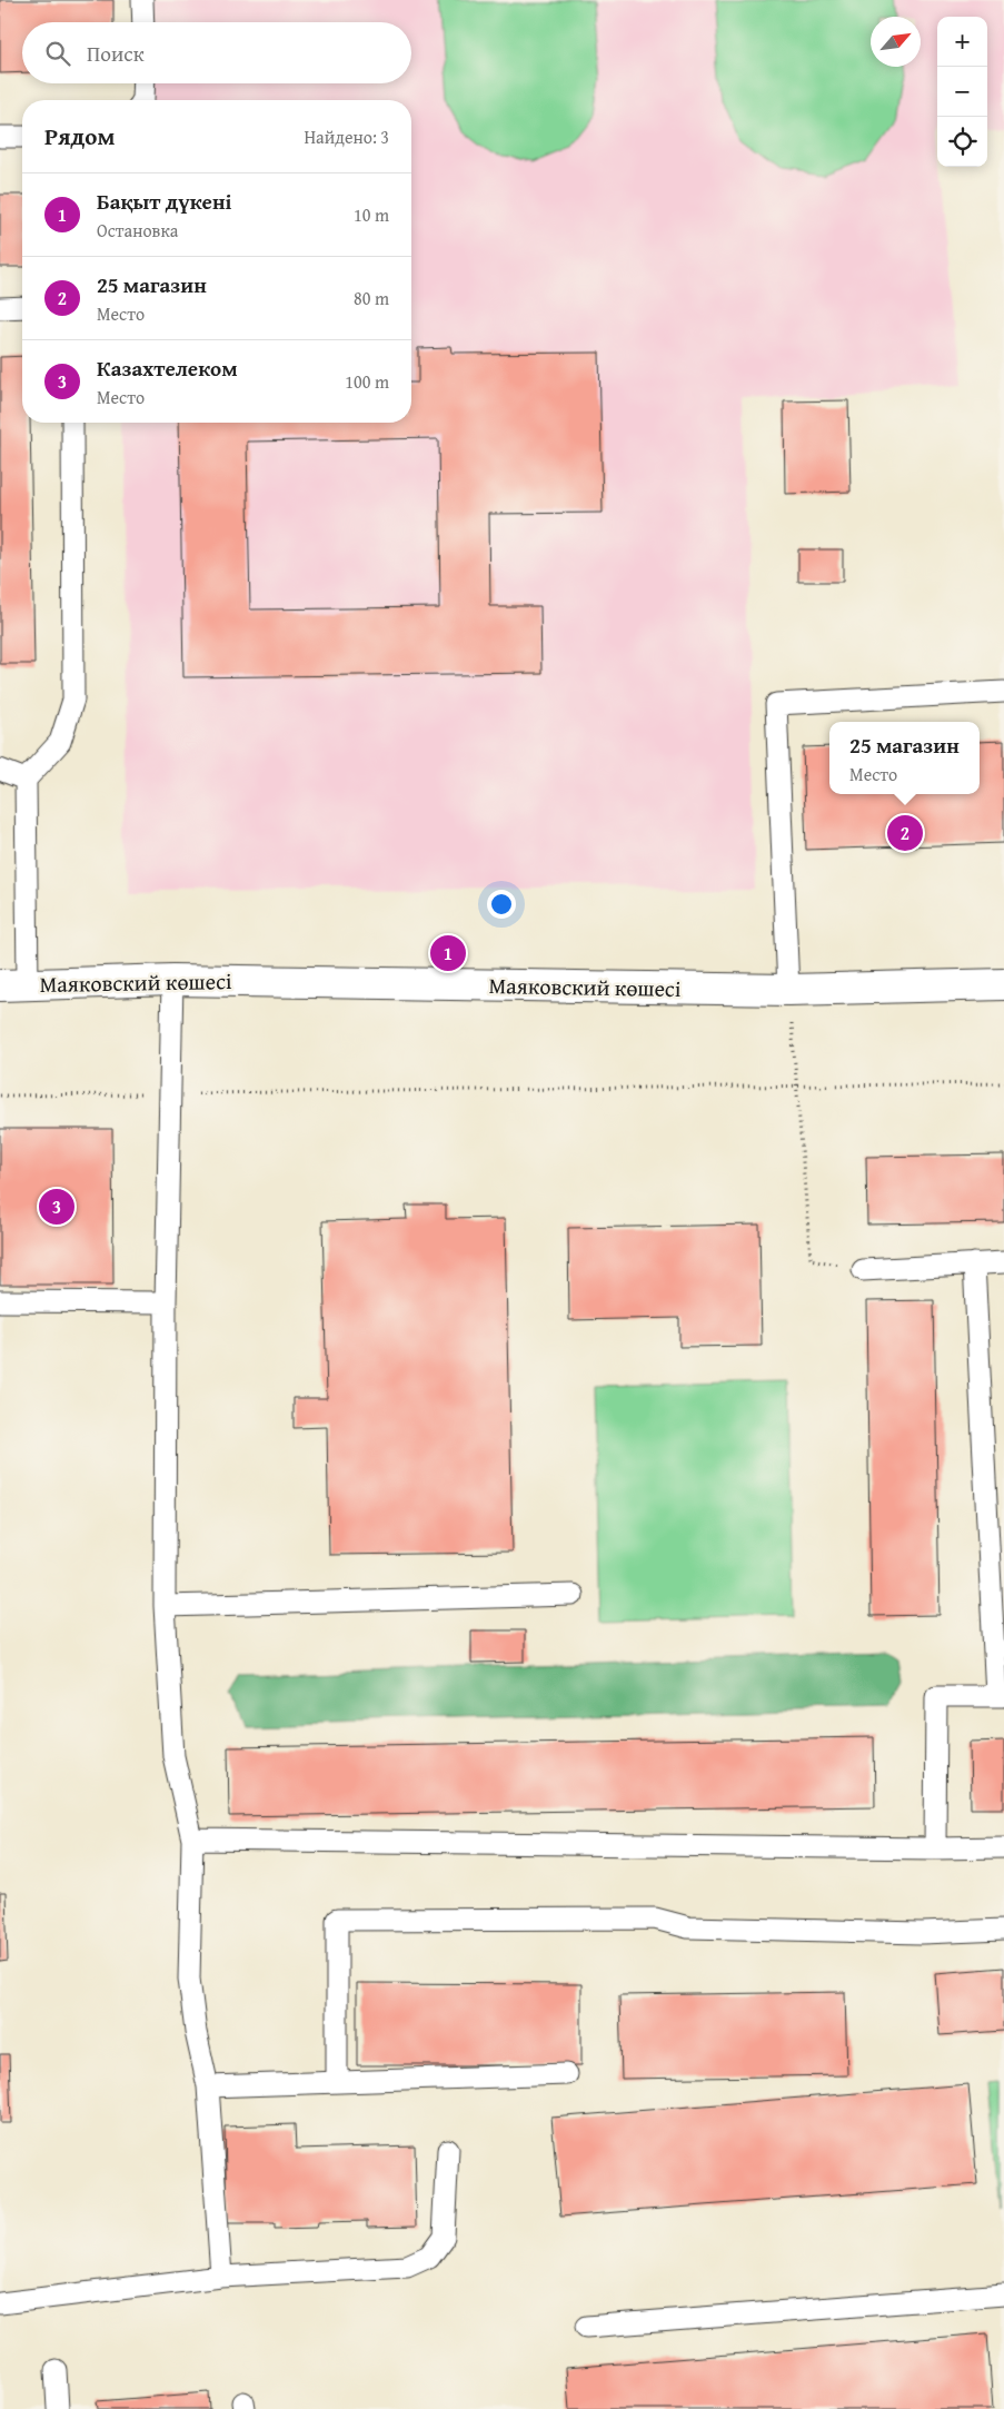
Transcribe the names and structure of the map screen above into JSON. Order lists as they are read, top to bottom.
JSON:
{
  "streets": {
    "street": ["Маяковский көшесі"]
  },
  "north": "top right",
  "page": {
    "map_buttons": ["+", "−"],
    "search": "Поиск",
    "heading": ["Рядом", "Найдено: 3"],
    "list": [
      {
        "mark": "1",
        "name": "Бақыт дүкені",
        "note": "Остановка",
        "value": "10 m"
      },
      {
        "mark": "2",
        "name": "25 магазин",
        "note": "Место",
        "value": "80 m"
      },
      {
        "mark": "3",
        "name": "Казахтелеком",
        "note": "Место",
        "value": "100 m"
      }
    ],
    "popup": ["25 магазин", "Место"],
    "pins": ["2", "1", "3"]
  }
}
